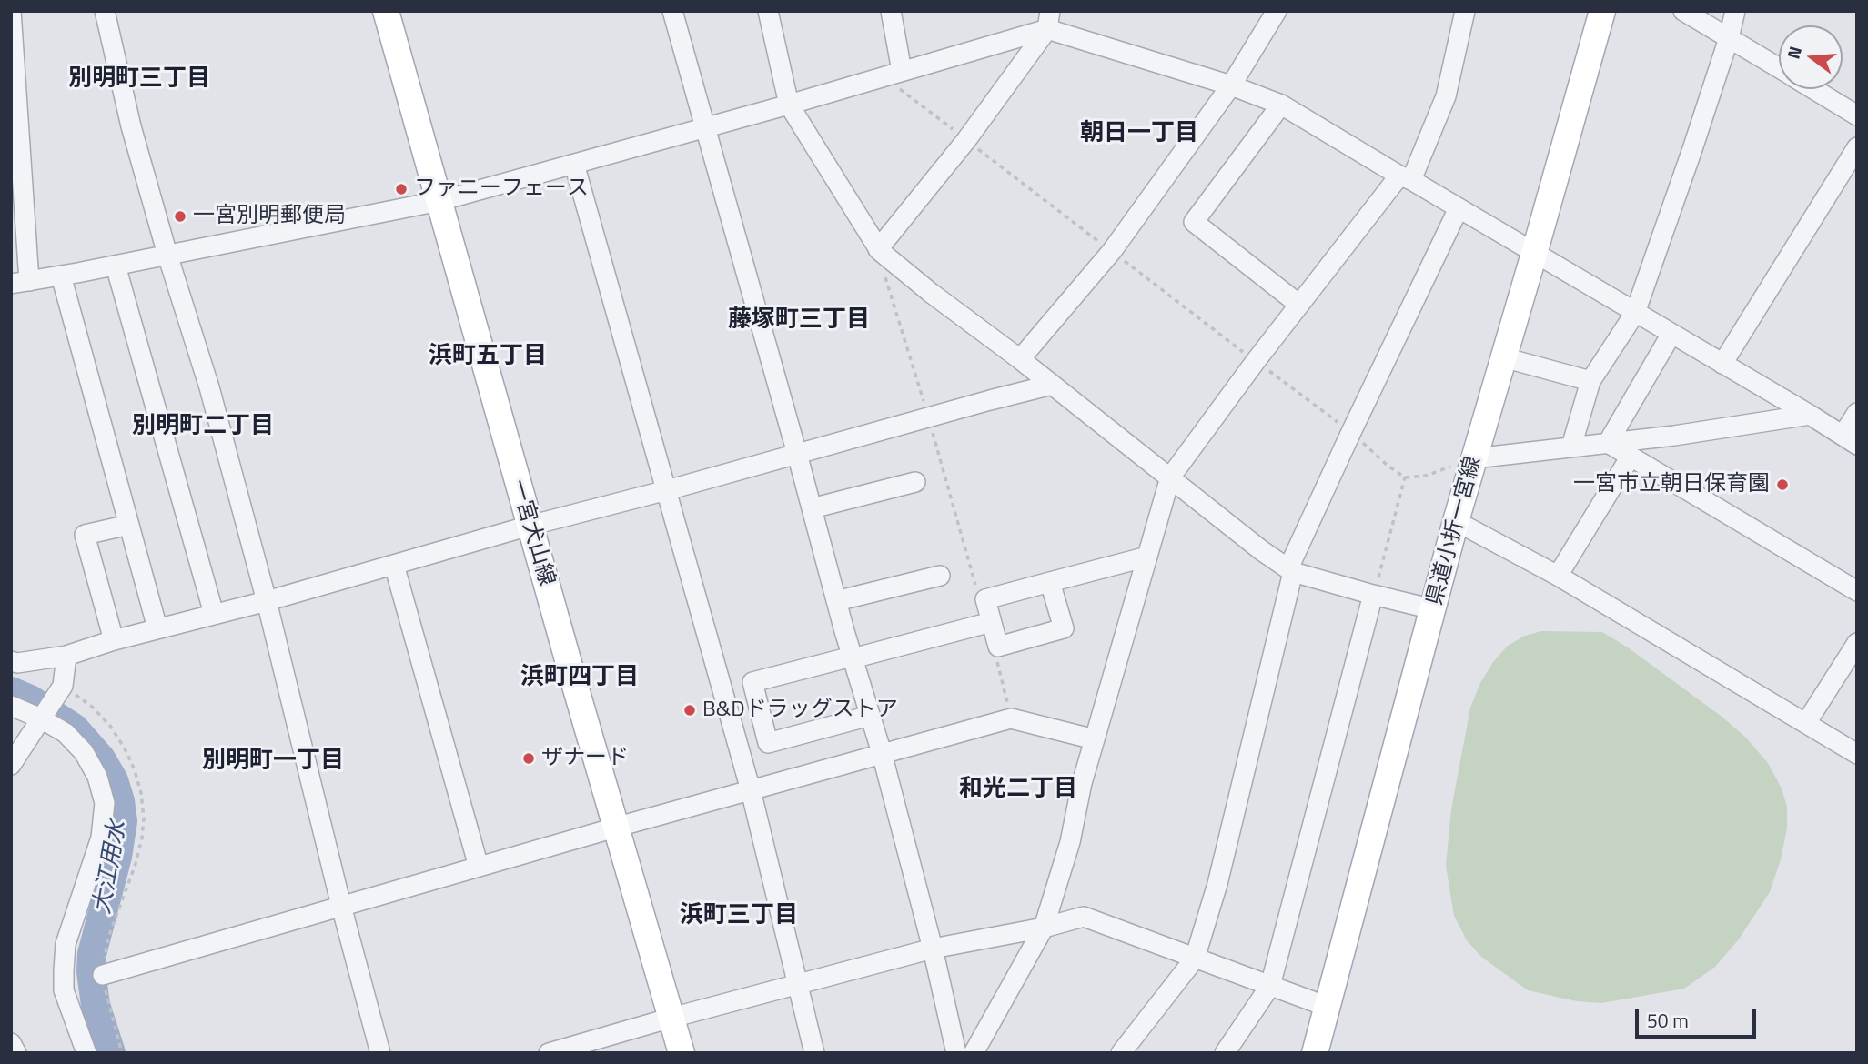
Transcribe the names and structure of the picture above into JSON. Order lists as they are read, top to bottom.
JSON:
{
  "streets": {
    "main road": ["県道小折一宮線", "一宮犬山線"]
  },
  "districts": [
    "別明町三丁目",
    "朝日一丁目",
    "藤塚町三丁目",
    "浜町五丁目",
    "別明町二丁目",
    "浜町四丁目",
    "別明町一丁目",
    "和光二丁目",
    "浜町三丁目"
  ],
  "water": ["大江用水"],
  "places": [
    "ファニーフェース",
    "一宮別明郵便局",
    "一宮市立朝日保育園",
    "B&Dドラッグストア",
    "ザナード"
  ],
  "scale_bar": "50 m",
  "north": "left"
}
